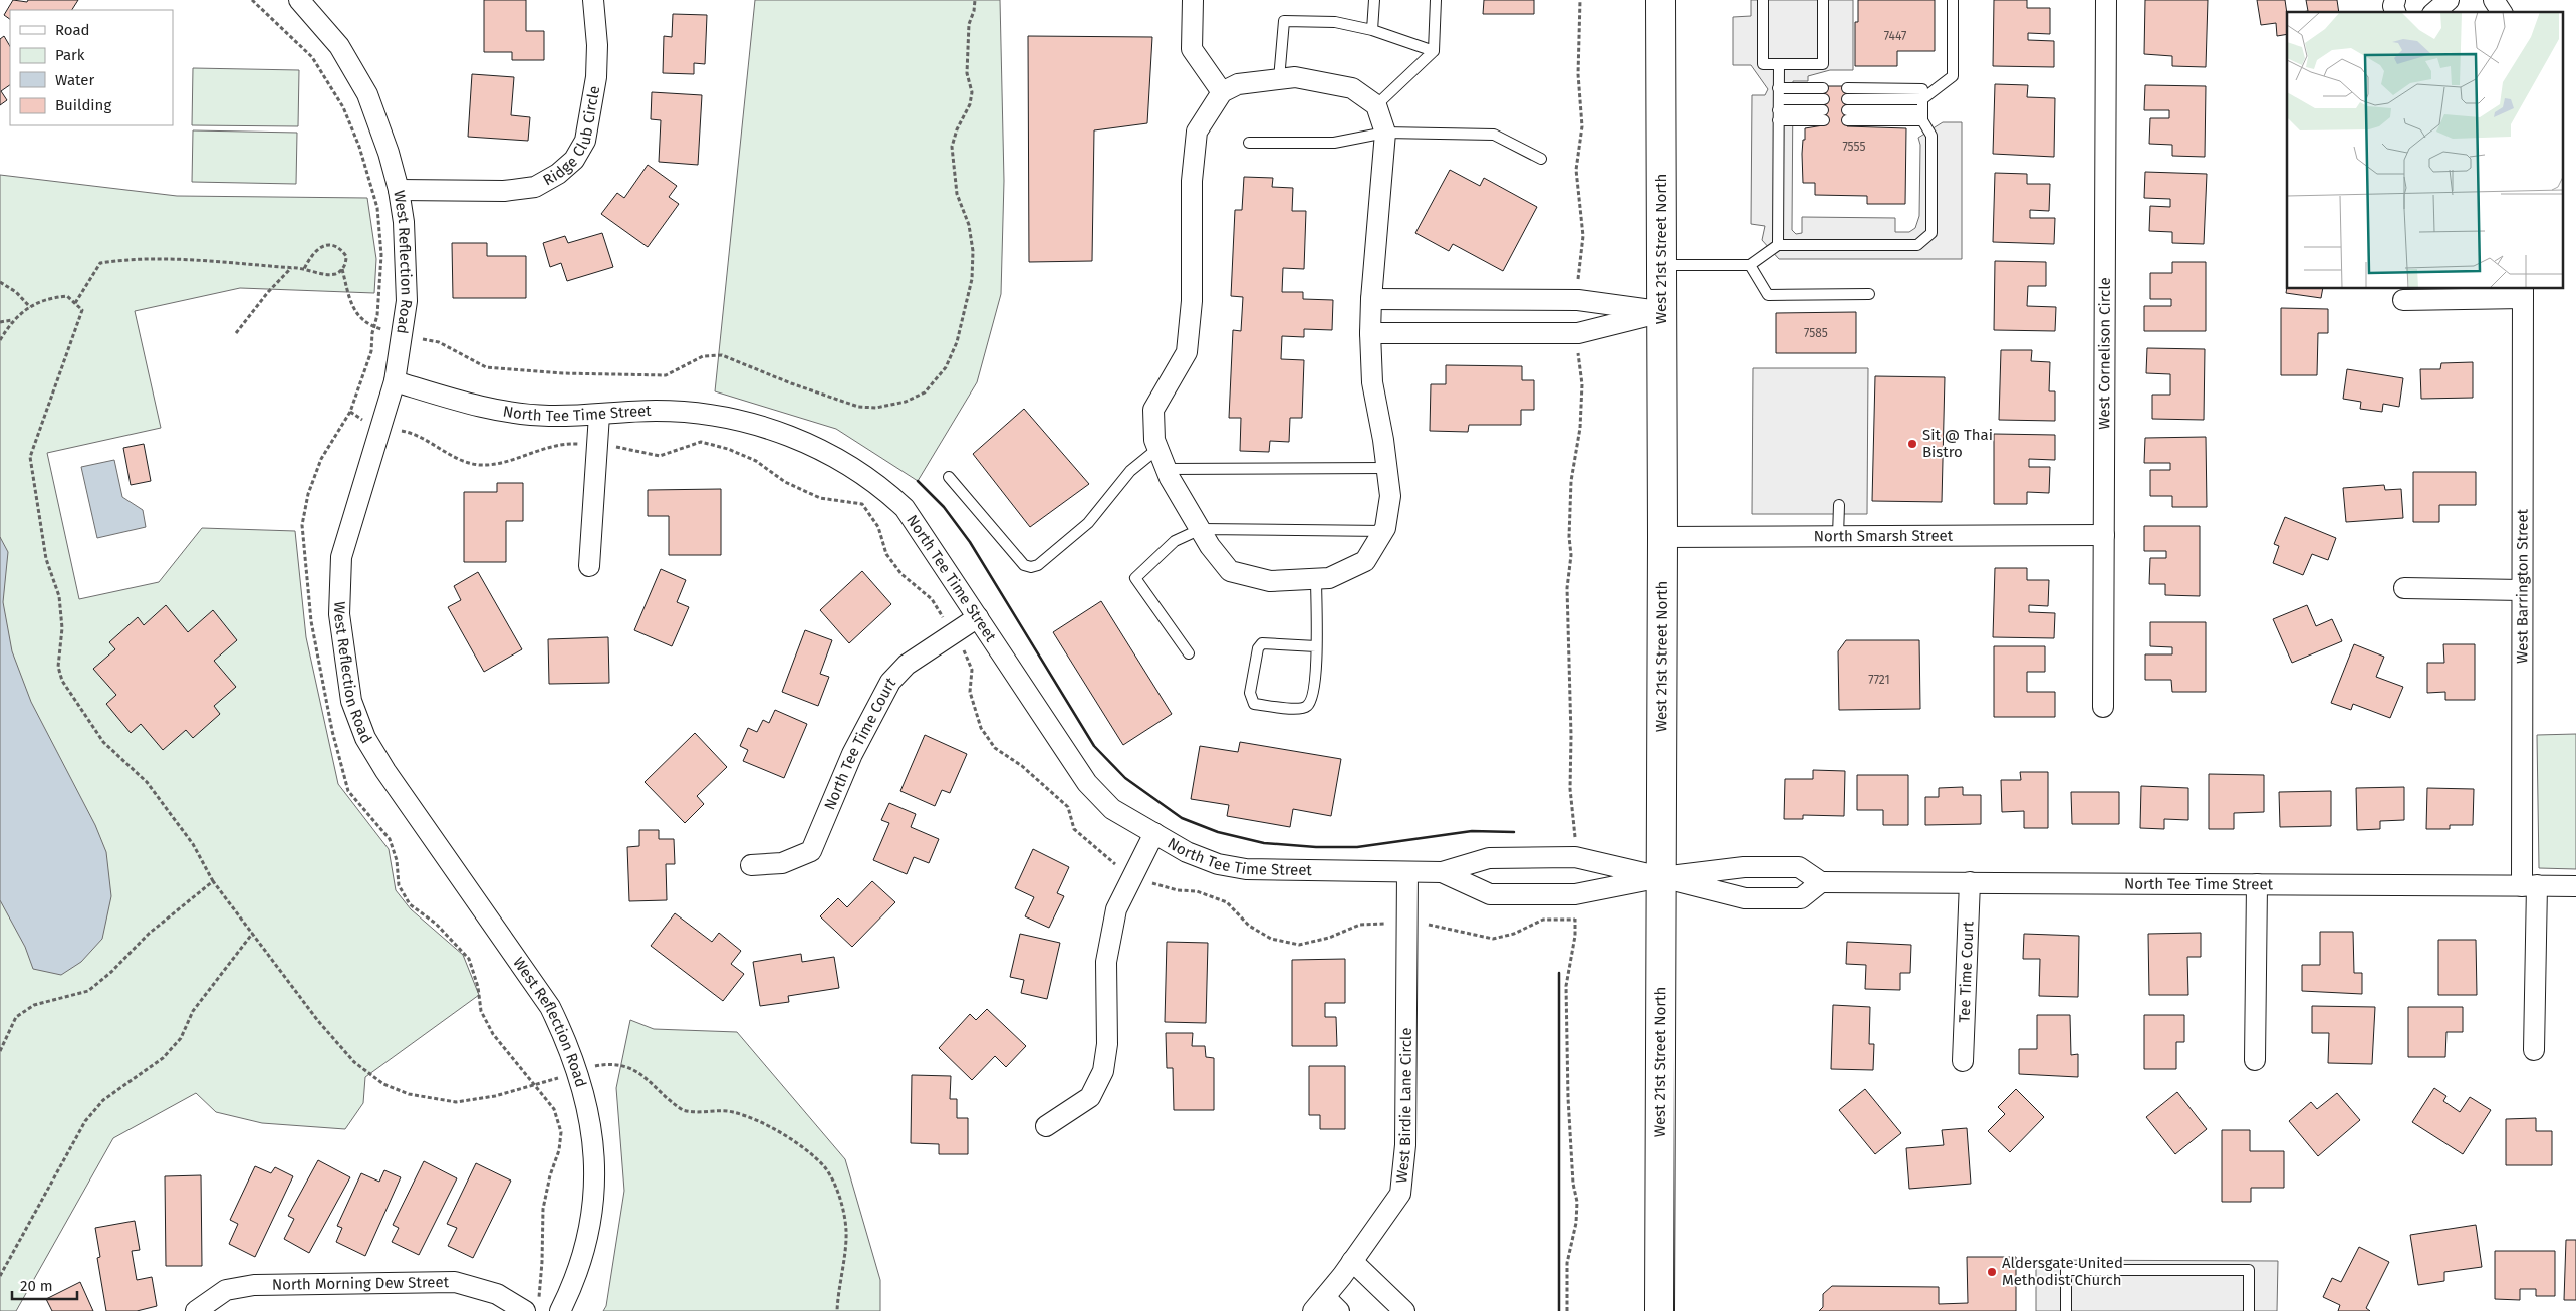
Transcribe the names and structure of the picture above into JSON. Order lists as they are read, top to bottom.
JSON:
{
  "streets": {
    "main road": ["West 21st Street North"],
    "street": [
      "Ridge Club Circle",
      "West Reflection Road",
      "West Cornelison Circle",
      "North Tee Time Street",
      "North Smarsh Street",
      "West Barrington Street",
      "North Tee Time Court",
      "Tee Time Court",
      "West Birdie Lane Circle",
      "North Morning Dew Street"
    ]
  },
  "crossings": [
    ["Ridge Club Circle", "West Reflection Road"],
    ["West 21st Street North", "North Tee Time Street"],
    ["West 21st Street North", "North Smarsh Street"],
    ["West Reflection Road", "North Tee Time Street"],
    ["West Cornelison Circle", "North Smarsh Street"],
    ["North Tee Time Street", "West Barrington Street"],
    ["North Tee Time Street", "North Tee Time Court"],
    ["North Tee Time Street", "Tee Time Court"],
    ["North Tee Time Street", "West Birdie Lane Circle"]
  ],
  "places": ["Sit @ Thai Bistro", "Aldersgate United Methodist Church"],
  "house_numbers": [
    "7447",
    "7555",
    "7585",
    "7721"
  ],
  "legend": [
    "Road",
    "Park",
    "Water",
    "Building"
  ],
  "scale_bar": "20 m"
}
